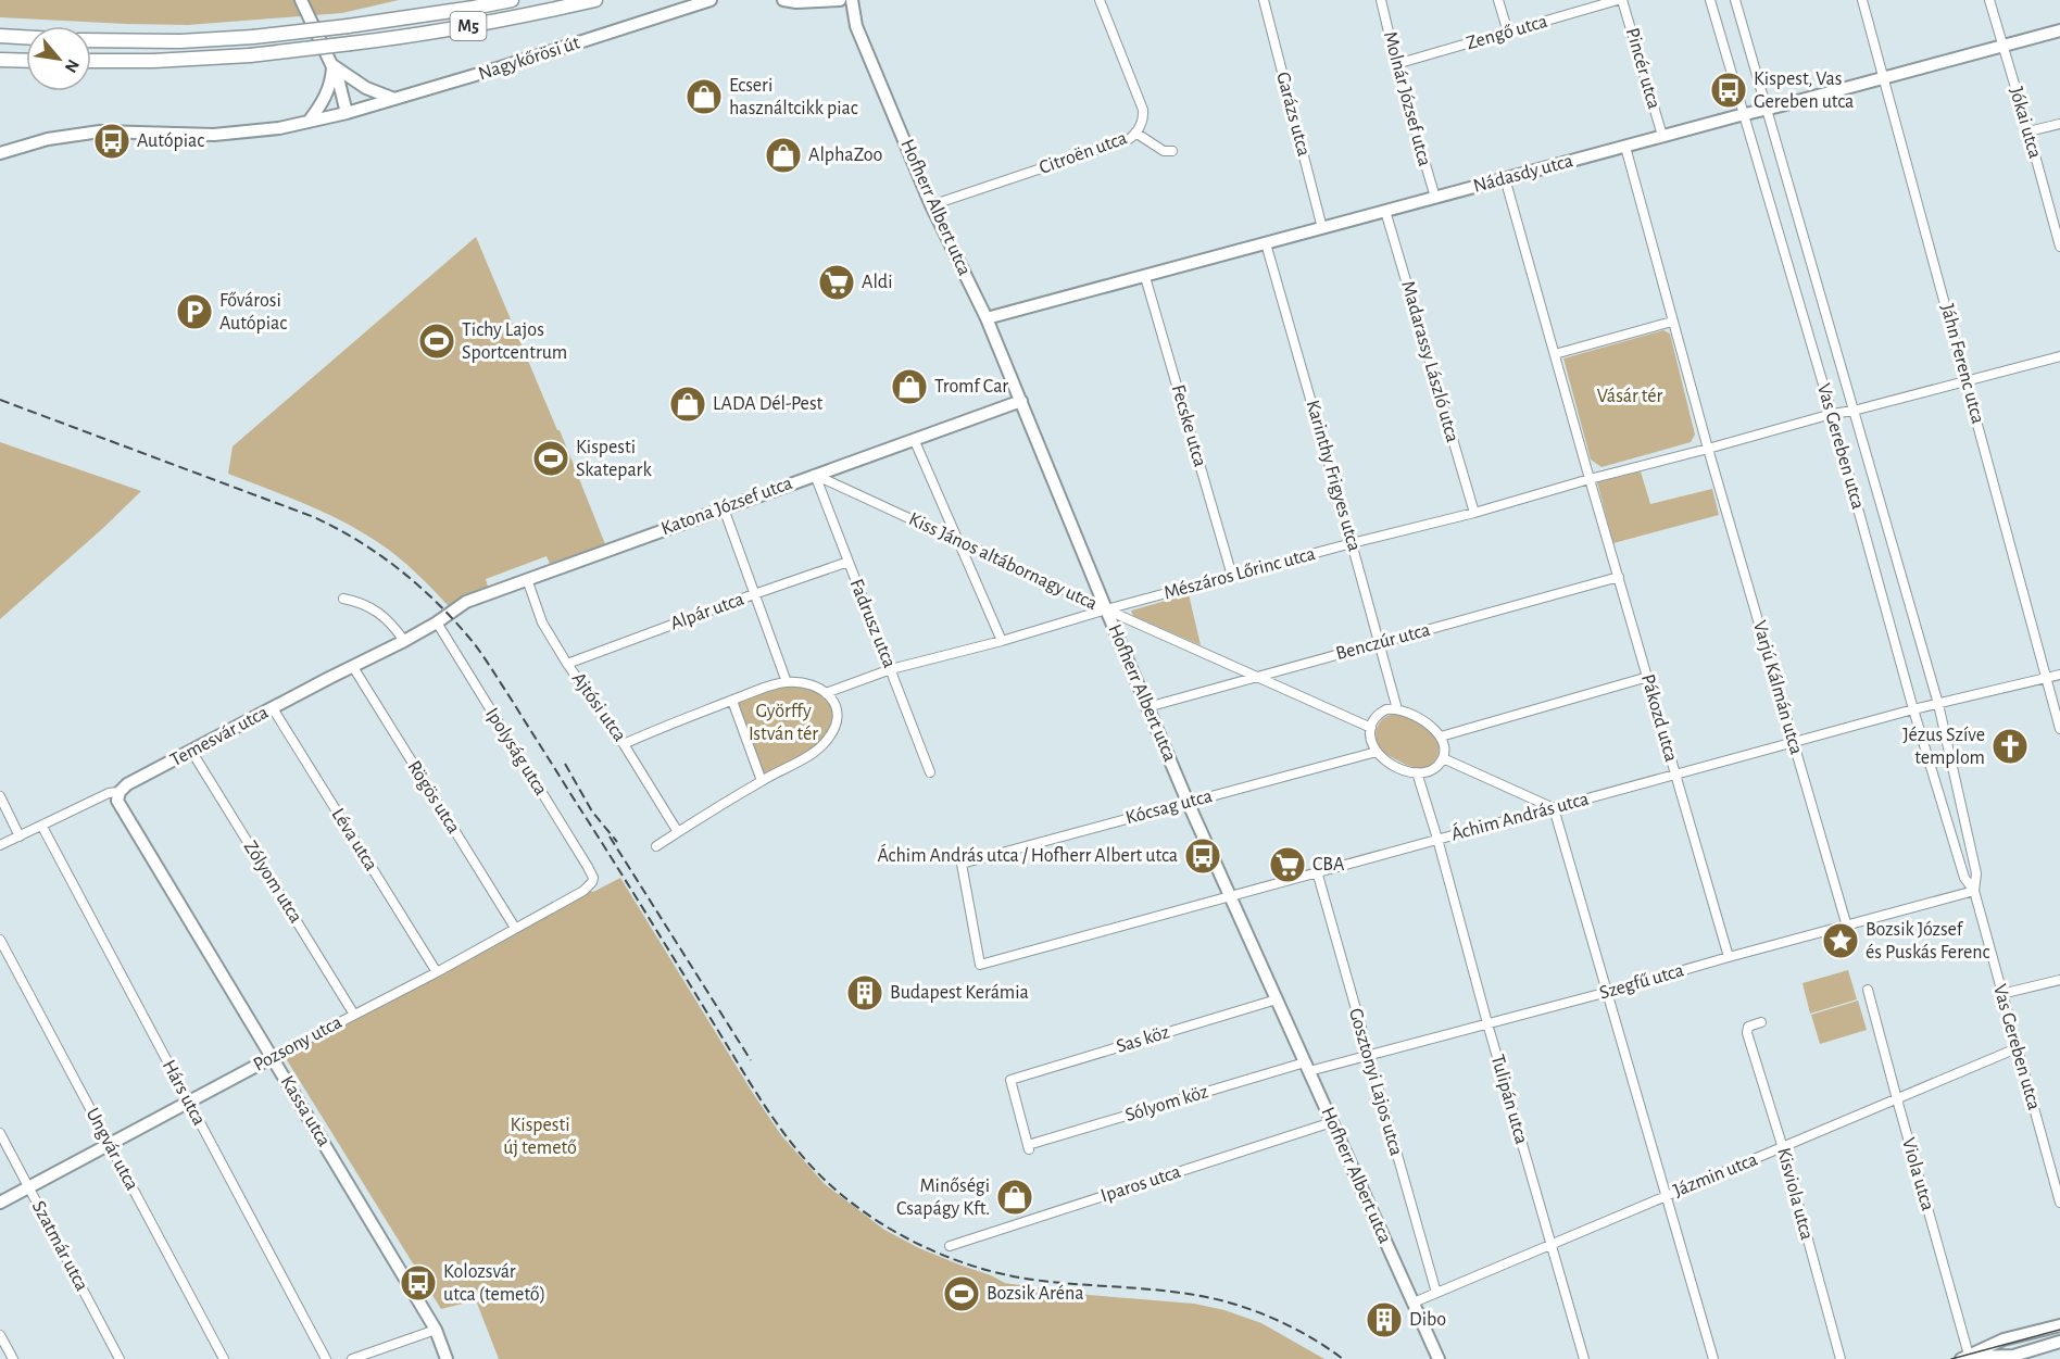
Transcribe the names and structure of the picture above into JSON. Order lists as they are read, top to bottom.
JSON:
{
  "streets": {
    "main road": ["M5"],
    "street": [
      "Zengő utca",
      "Nagykőrösi út",
      "Pincér utca",
      "Molnár József utca",
      "Garázs utca",
      "Jókai utca",
      "Citroën utca",
      "Nádasdy utca",
      "Hofherr Albert utca",
      "Madarassy László utca",
      "Jáhn Ferenc utca",
      "Fecske utca",
      "Vas Gereben utca",
      "Karinthy Frigyes utca",
      "Katona József utca",
      "Kiss János altábornagy utca",
      "Mészáros Lőrinc utca",
      "Alpár utca",
      "Fadrusz utca",
      "Benczúr utca",
      "Varjú Kálmán utca",
      "Ajtósi utca",
      "Pákozd utca",
      "Temesvár utca",
      "Ipolyság utca",
      "Rögös utca",
      "Kócsag utca",
      "Áchim András utca",
      "Léva utca",
      "Zólyom utca",
      "Szegfű utca",
      "Sas köz",
      "Pozsony utca",
      "Gosztonyi Lajos utca",
      "Hárs utca",
      "Tulipán utca",
      "Sólyom köz",
      "Kassa utca",
      "Ungvár utca",
      "Viola utca",
      "Jázmin utca",
      "Iparos utca",
      "Kisviola utca",
      "Szatmár utca"
    ]
  },
  "crossings": [
    ["Zengő utca", "Molnár József utca"],
    ["Pincér utca", "Nádasdy utca"],
    ["Molnár József utca", "Nádasdy utca"],
    ["Garázs utca", "Nádasdy utca"],
    ["Jókai utca", "Nádasdy utca"],
    ["Citroën utca", "Hofherr Albert utca"],
    ["Nádasdy utca", "Hofherr Albert utca"],
    ["Nádasdy utca", "Madarassy László utca"],
    ["Nádasdy utca", "Jáhn Ferenc utca"],
    ["Nádasdy utca", "Fecske utca"],
    ["Nádasdy utca", "Vas Gereben utca"],
    ["Nádasdy utca", "Karinthy Frigyes utca"],
    ["Hofherr Albert utca", "Katona József utca"],
    ["Hofherr Albert utca", "Kiss János altábornagy utca"],
    ["Hofherr Albert utca", "Mészáros Lőrinc utca"],
    ["Hofherr Albert utca", "Benczúr utca"],
    ["Hofherr Albert utca", "Kócsag utca"],
    ["Hofherr Albert utca", "Áchim András utca"],
    ["Hofherr Albert utca", "Szegfű utca"],
    ["Hofherr Albert utca", "Sas köz"],
    ["Hofherr Albert utca", "Sólyom köz"],
    ["Hofherr Albert utca", "Jázmin utca"],
    ["Hofherr Albert utca", "Iparos utca"],
    ["Madarassy László utca", "Mészáros Lőrinc utca"],
    ["Jáhn Ferenc utca", "Áchim András utca"],
    ["Fecske utca", "Mészáros Lőrinc utca"],
    ["Vas Gereben utca", "Áchim András utca"],
    ["Vas Gereben utca", "Szegfű utca"],
    ["Vas Gereben utca", "Jázmin utca"],
    ["Karinthy Frigyes utca", "Kiss János altábornagy utca"],
    ["Karinthy Frigyes utca", "Mészáros Lőrinc utca"],
    ["Karinthy Frigyes utca", "Benczúr utca"],
    ["Karinthy Frigyes utca", "Kócsag utca"],
    ["Katona József utca", "Kiss János altábornagy utca"],
    ["Katona József utca", "Fadrusz utca"],
    ["Katona József utca", "Ajtósi utca"],
    ["Katona József utca", "Temesvár utca"],
    ["Katona József utca", "Ipolyság utca"],
    ["Kiss János altábornagy utca", "Mészáros Lőrinc utca"],
    ["Kiss János altábornagy utca", "Fadrusz utca"],
    ["Kiss János altábornagy utca", "Benczúr utca"],
    ["Kiss János altábornagy utca", "Kócsag utca"],
    ["Mészáros Lőrinc utca", "Fadrusz utca"],
    ["Mészáros Lőrinc utca", "Pákozd utca"],
    ["Alpár utca", "Fadrusz utca"],
    ["Alpár utca", "Ajtósi utca"],
    ["Benczúr utca", "Pákozd utca"],
    ["Varjú Kálmán utca", "Áchim András utca"],
    ["Varjú Kálmán utca", "Szegfű utca"],
    ["Pákozd utca", "Áchim András utca"],
    ["Pákozd utca", "Szegfű utca"],
    ["Temesvár utca", "Ipolyság utca"],
    ["Temesvár utca", "Rögös utca"],
    ["Temesvár utca", "Léva utca"],
    ["Temesvár utca", "Zólyom utca"],
    ["Temesvár utca", "Hárs utca"],
    ["Temesvár utca", "Kassa utca"],
    ["Ipolyság utca", "Pozsony utca"],
    ["Rögös utca", "Pozsony utca"],
    ["Kócsag utca", "Áchim András utca"],
    ["Áchim András utca", "Gosztonyi Lajos utca"],
    ["Áchim András utca", "Tulipán utca"],
    ["Léva utca", "Pozsony utca"],
    ["Zólyom utca", "Pozsony utca"],
    ["Szegfű utca", "Gosztonyi Lajos utca"],
    ["Szegfű utca", "Tulipán utca"],
    ["Szegfű utca", "Sólyom köz"],
    ["Sas köz", "Sólyom köz"],
    ["Pozsony utca", "Hárs utca"],
    ["Pozsony utca", "Kassa utca"],
    ["Pozsony utca", "Ungvár utca"],
    ["Pozsony utca", "Szatmár utca"],
    ["Gosztonyi Lajos utca", "Jázmin utca"],
    ["Tulipán utca", "Jázmin utca"],
    ["Viola utca", "Jázmin utca"],
    ["Jázmin utca", "Kisviola utca"]
  ],
  "parks": ["Vásár tér", "Györffy István tér", "Kispesti új temető"],
  "places": {
    "bus stop": [
      "Kispest, Vas Gereben utca",
      "Autópiac",
      "Áchim András utca / Hofherr Albert utca",
      "Kolozsvár utca (temető)"
    ],
    "shop": [
      "Ecseri használtcikk piac",
      "AlphaZoo",
      "Tromf Car",
      "LADA Dél-Pest",
      "Minőségi Csapágy Kft."
    ],
    "supermarket": ["Aldi", "CBA"],
    "parking": ["Fővárosi Autópiac"],
    "sports": ["Tichy Lajos Sportcentrum", "Kispesti Skatepark", "Bozsik Aréna"],
    "church": ["Jézus Szíve templom"],
    "place": ["Bozsik József és Puskás Ferenc"],
    "building": ["Budapest Kerámia", "Dibo"]
  },
  "north": "bottom right"
}
